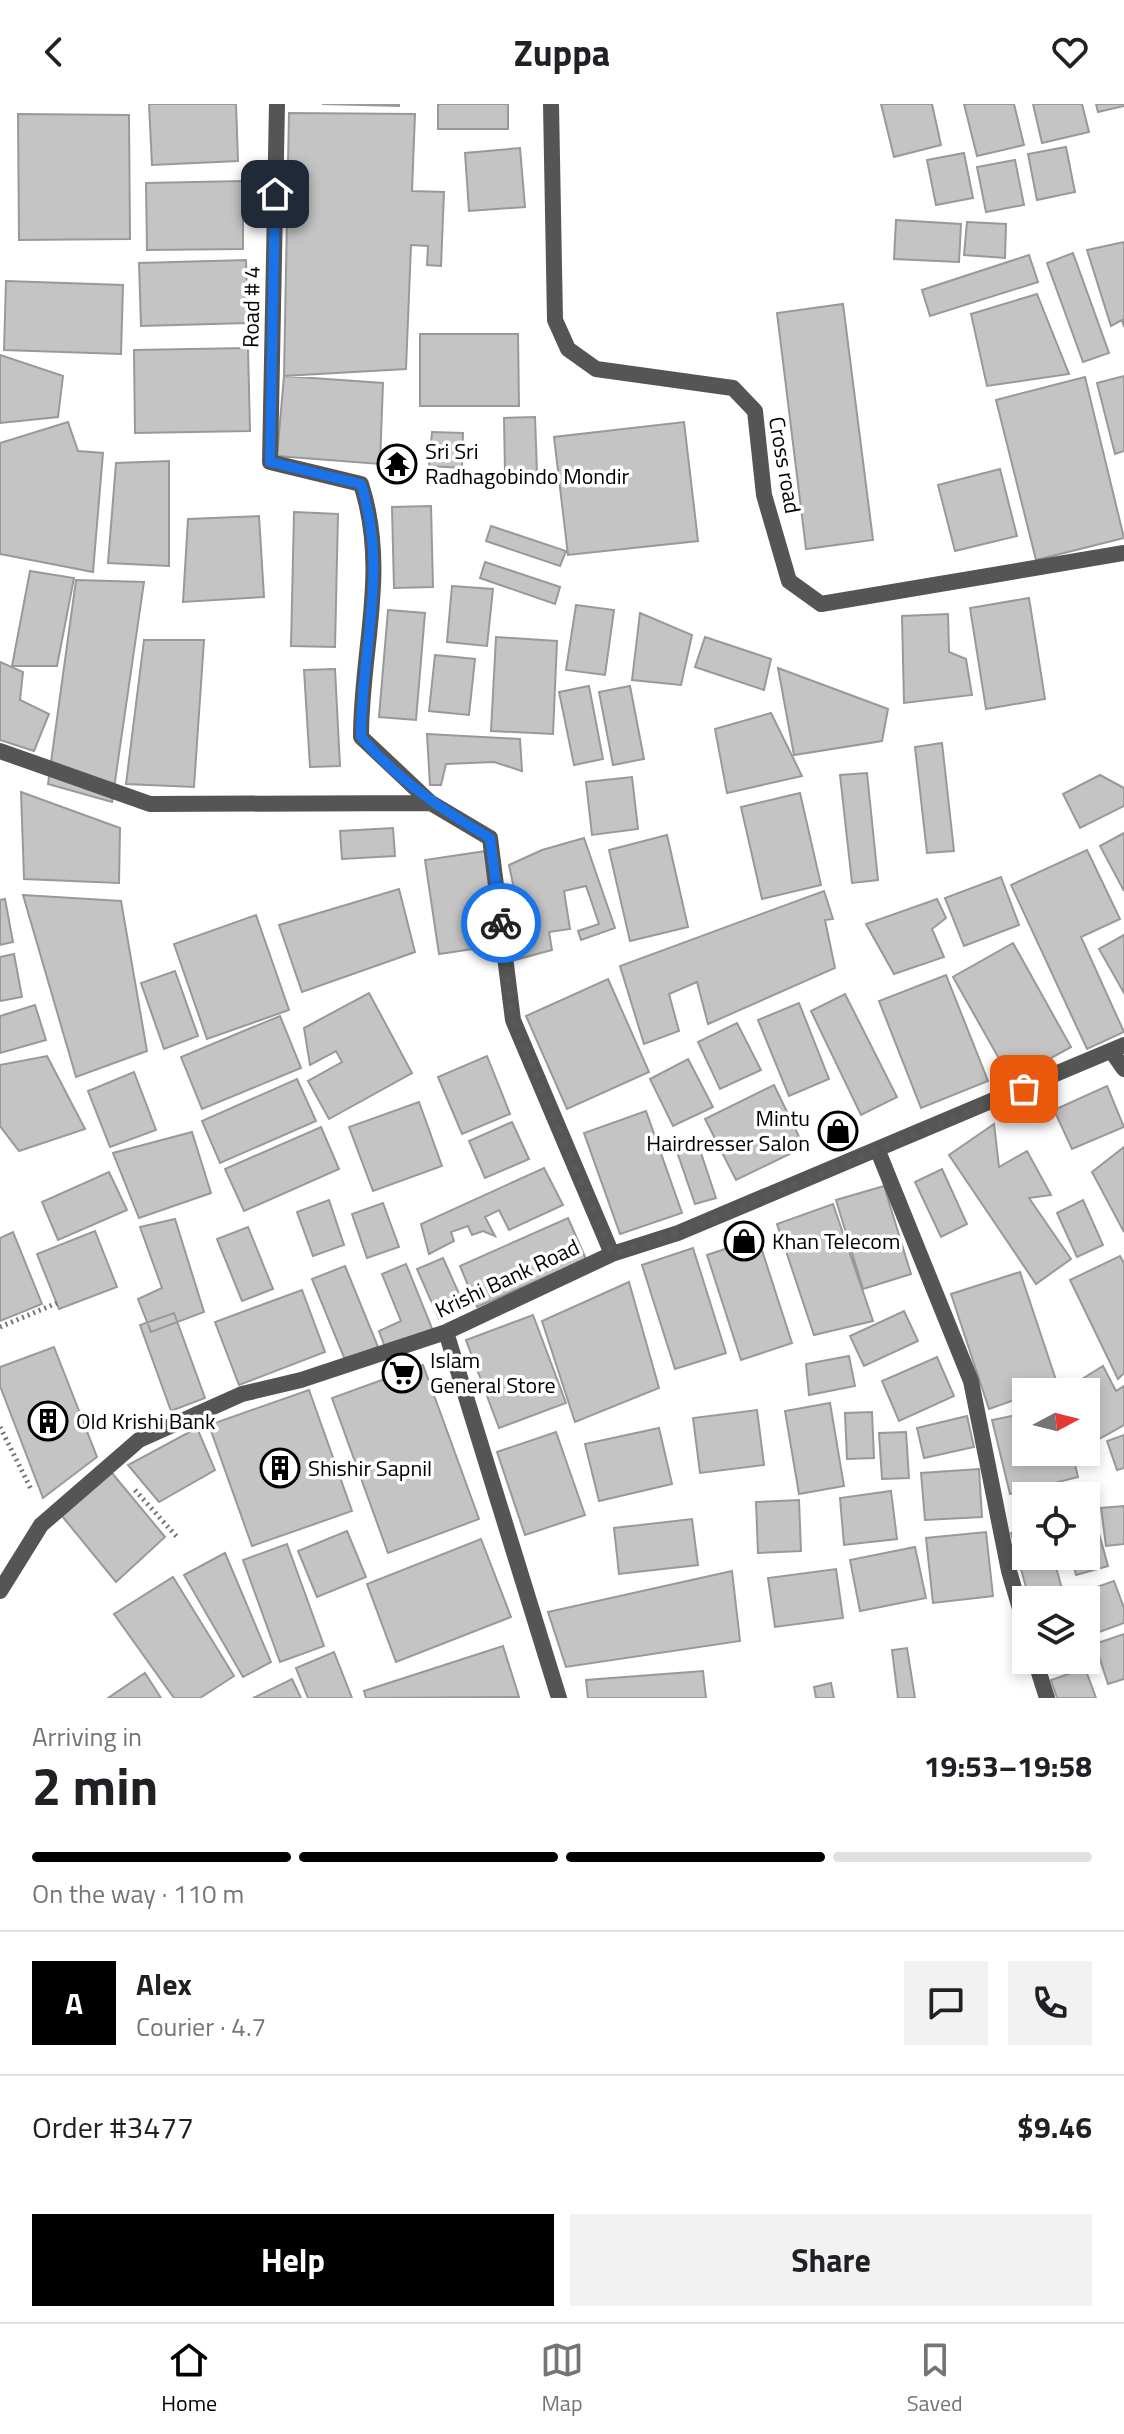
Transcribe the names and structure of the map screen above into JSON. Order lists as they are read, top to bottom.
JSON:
{
  "streets": {
    "street": ["Road # 4", "Cross road", "Krishi Bank Road"]
  },
  "places": {
    "temple": ["Sri Sri Radhagobindo Mondir"],
    "shop": ["Mintu Hairdresser Salon", "Khan Telecom"],
    "supermarket": ["Islam General Store"],
    "building": ["Old Krishi Bank", "Shishir Sapnil"]
  },
  "north": "right",
  "page": {
    "header": "Zuppa",
    "heading": ["2 min", "Arriving in", "19:53–19:58"],
    "panel": [
      "Alex",
      "Courier · 4.7",
      "Order #3477",
      "$9.46"
    ],
    "bar": "On the way · 110 m",
    "round": "A",
    "buttons": ["Help", "Share"],
    "tabs": ["Home", "Map", "Saved"]
  }
}
